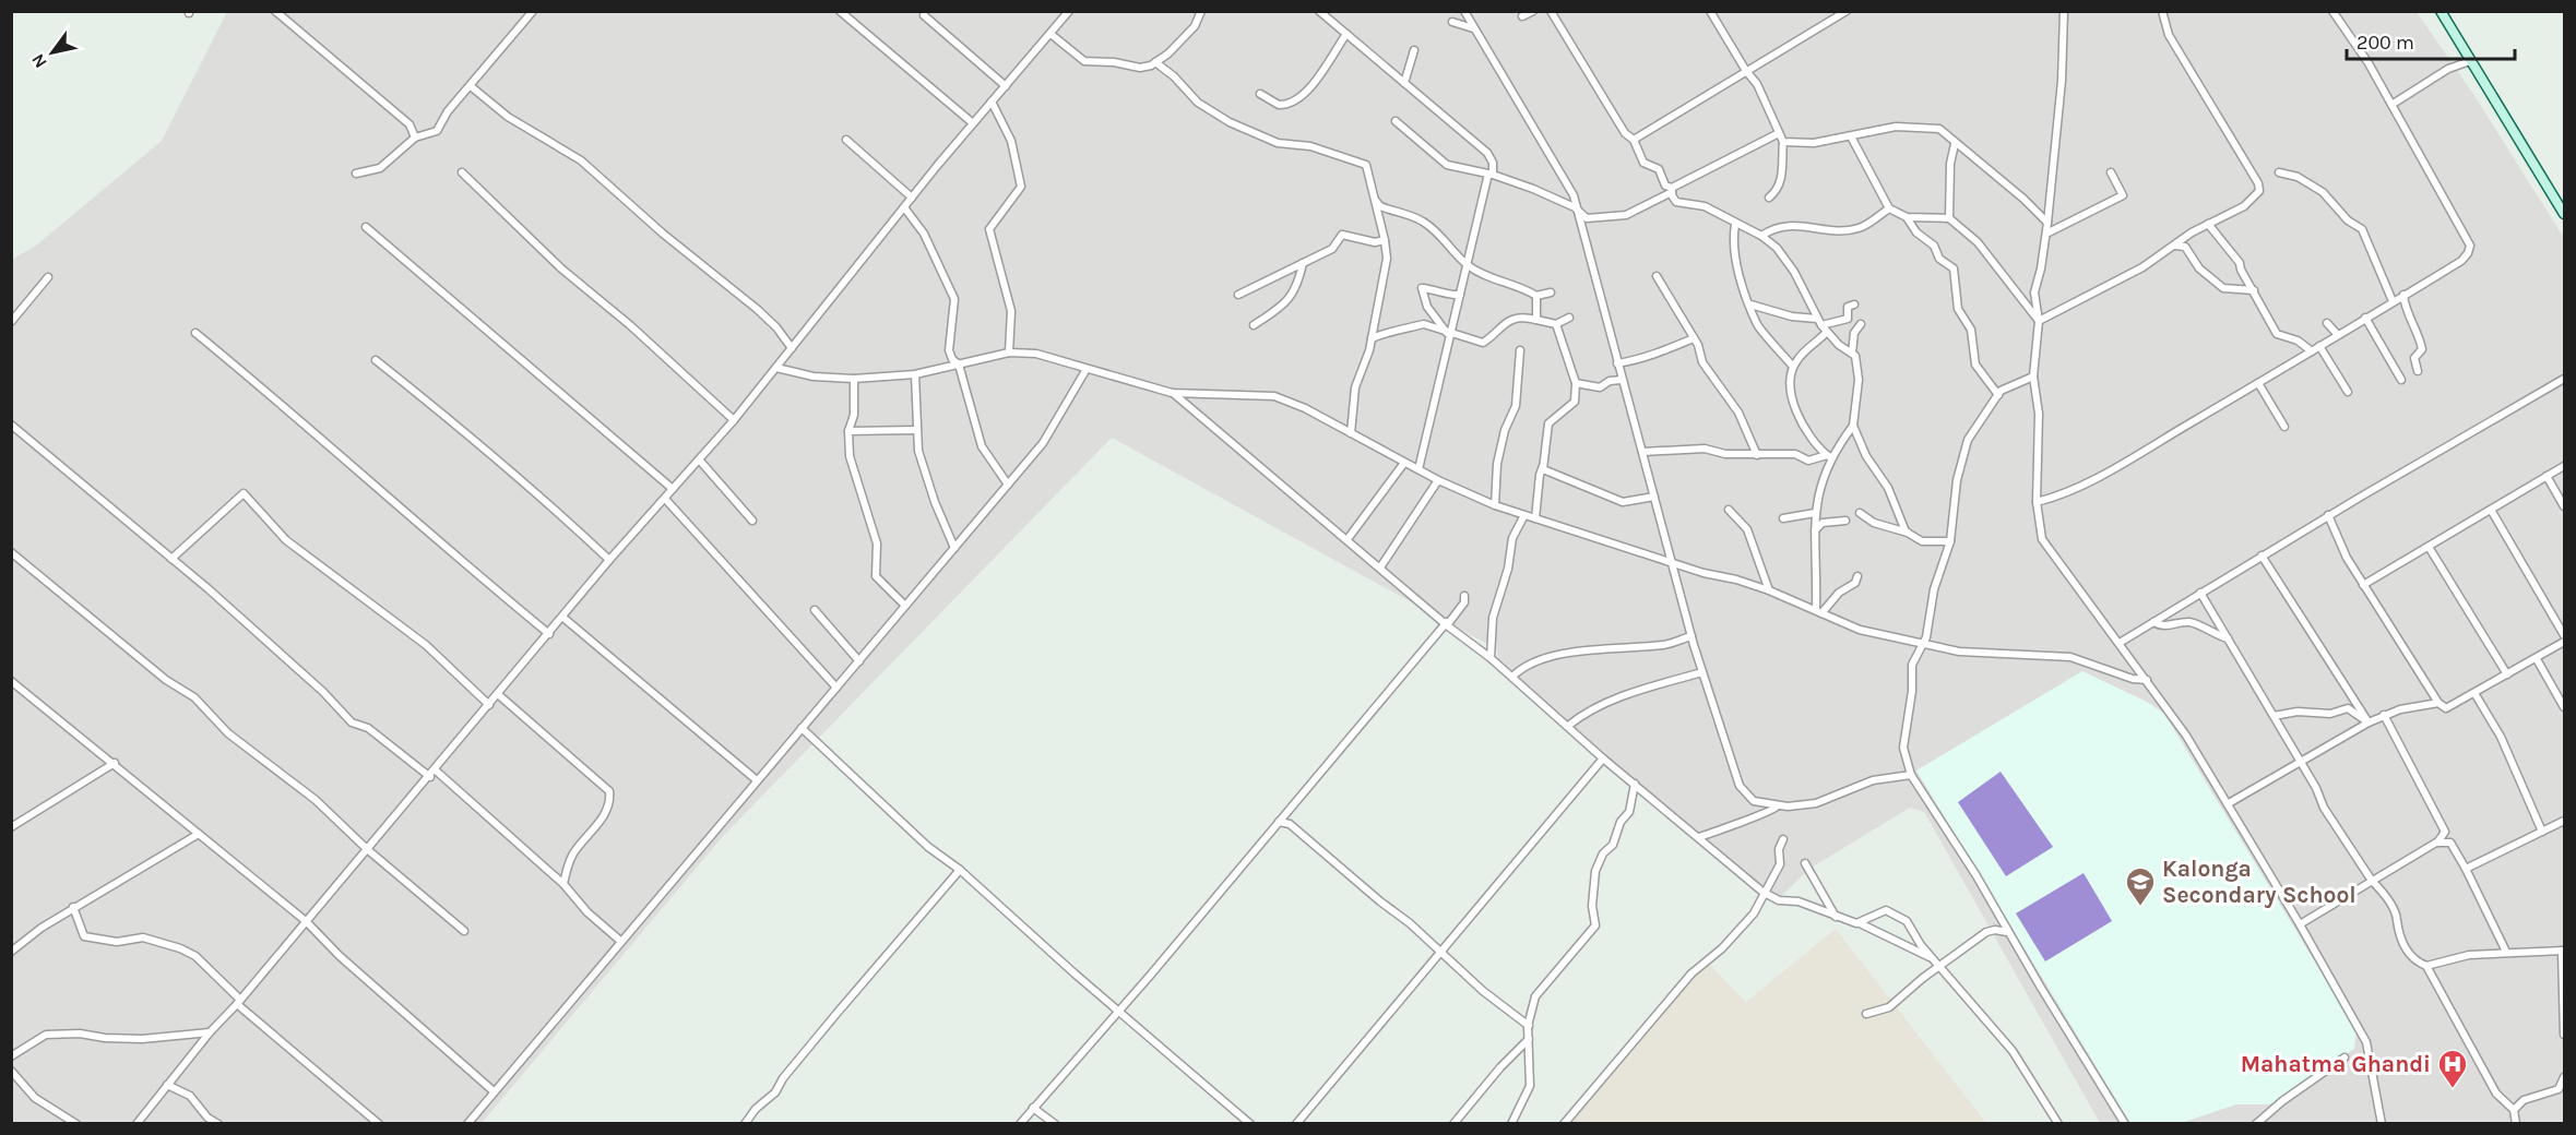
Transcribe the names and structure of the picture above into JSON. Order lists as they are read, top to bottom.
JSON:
{
  "places": {
    "school or university": ["Kalonga Secondary School"],
    "hospital": ["Mahatma Ghandi"]
  },
  "scale_bar": "200 m",
  "north": "bottom left"
}
